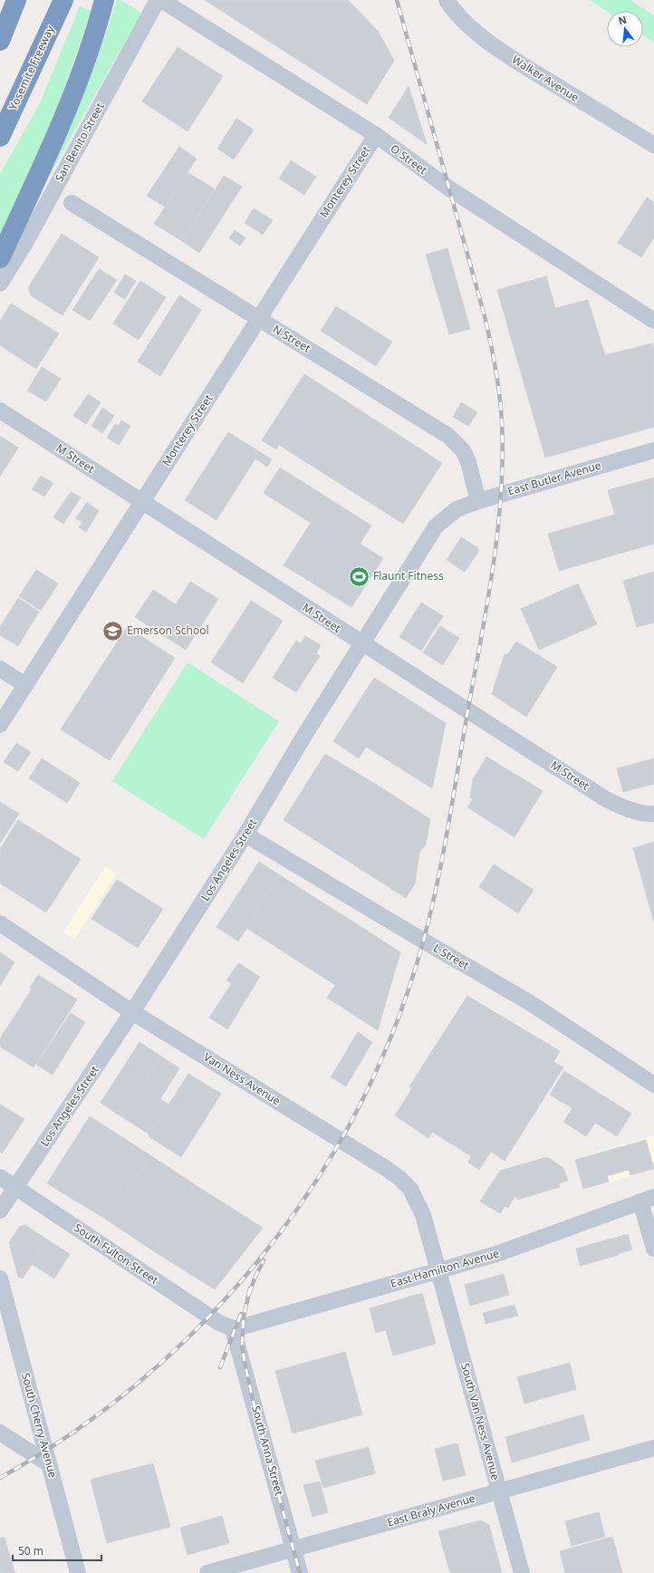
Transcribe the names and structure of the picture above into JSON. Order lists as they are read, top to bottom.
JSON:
{
  "streets": {
    "highway": ["Yosemite Freeway"],
    "street": [
      "Walker Avenue",
      "San Benito Street",
      "O Street",
      "Monterey Street",
      "N Street",
      "M Street",
      "East Butler Avenue",
      "Los Angeles Street",
      "L Street",
      "Van Ness Avenue",
      "South Fulton Street",
      "East Hamilton Avenue",
      "South Van Ness Avenue",
      "South Cherry Avenue",
      "South Anna Street",
      "East Braly Avenue"
    ]
  },
  "crossings": [
    ["O Street", "Monterey Street"],
    ["Monterey Street", "N Street"],
    ["Monterey Street", "M Street"],
    ["N Street", "East Butler Avenue"],
    ["M Street", "Los Angeles Street"],
    ["East Butler Avenue", "Los Angeles Street"],
    ["Los Angeles Street", "L Street"],
    ["Los Angeles Street", "Van Ness Avenue"],
    ["Los Angeles Street", "South Fulton Street"],
    ["Van Ness Avenue", "East Hamilton Avenue"],
    ["Van Ness Avenue", "South Van Ness Avenue"],
    ["South Fulton Street", "East Hamilton Avenue"],
    ["South Fulton Street", "South Anna Street"],
    ["East Hamilton Avenue", "South Van Ness Avenue"],
    ["East Hamilton Avenue", "South Anna Street"],
    ["South Van Ness Avenue", "East Braly Avenue"],
    ["South Anna Street", "East Braly Avenue"]
  ],
  "places": {
    "sports": ["Flaunt Fitness"],
    "school or university": ["Emerson School"]
  },
  "scale_bar": "50 m",
  "north": "top"
}
